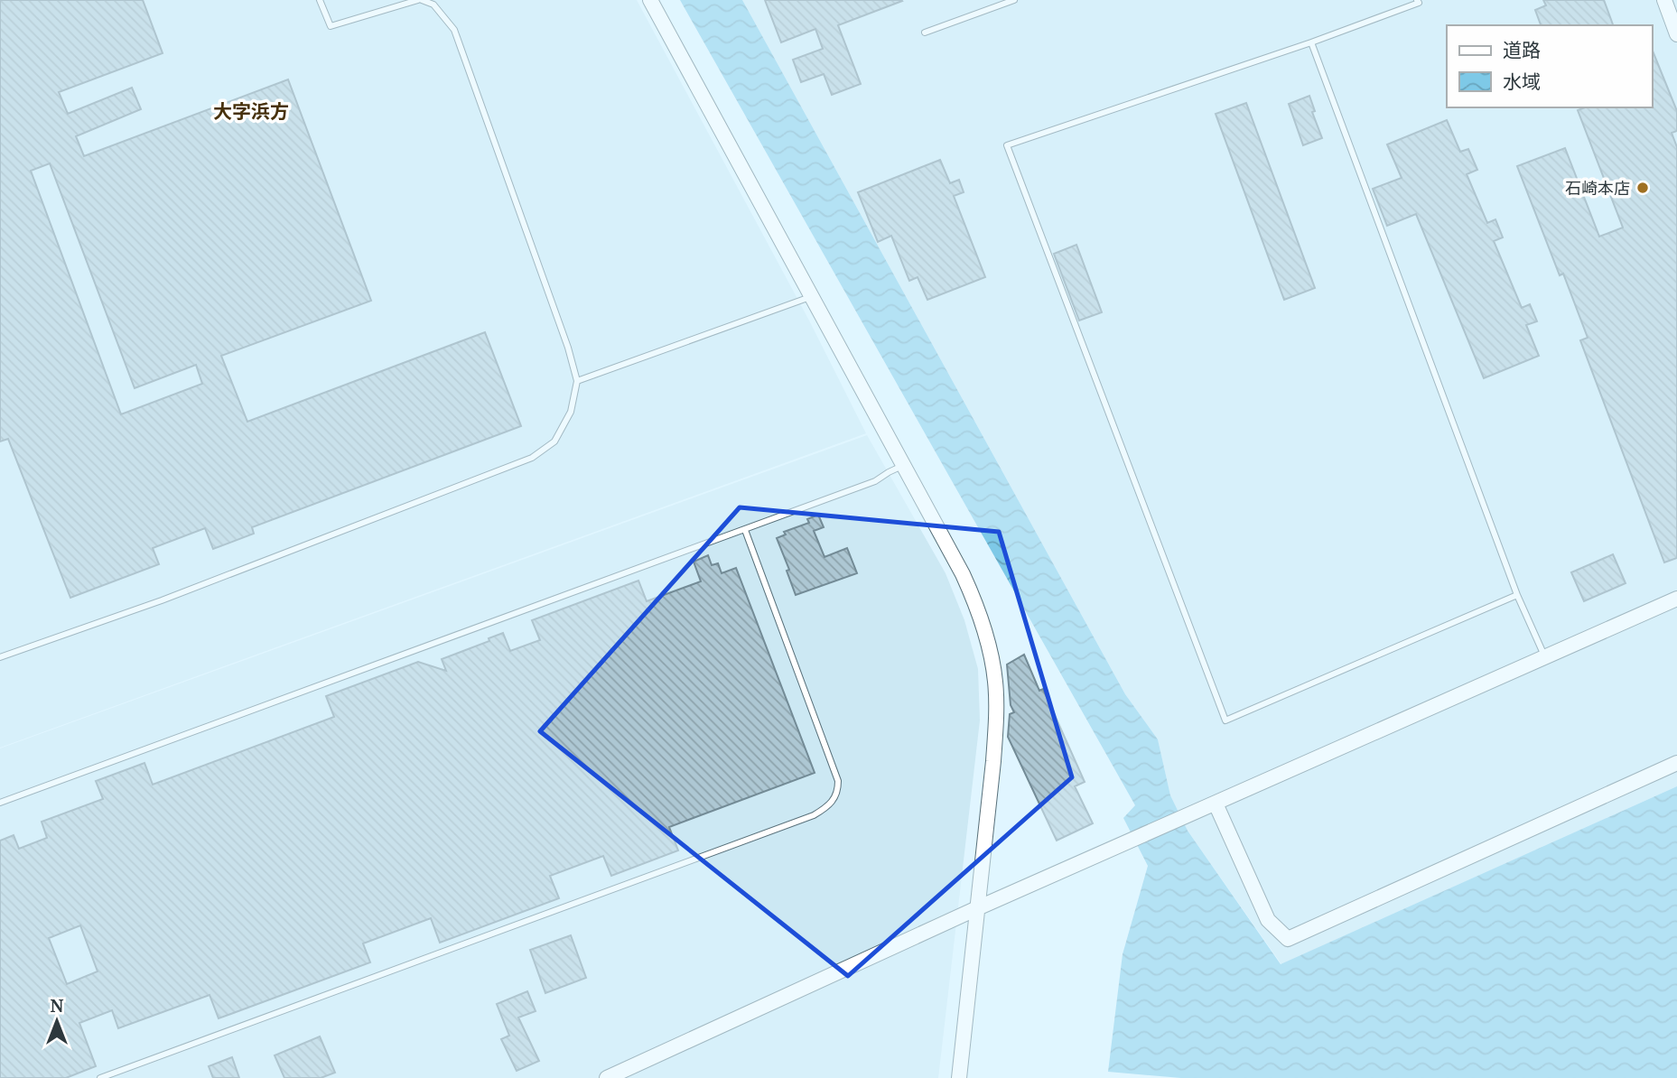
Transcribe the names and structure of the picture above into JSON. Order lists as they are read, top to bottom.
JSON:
{
  "districts": ["大字浜方"],
  "places": ["石崎本店"],
  "legend": ["道路", "水域"],
  "north": "top"
}
